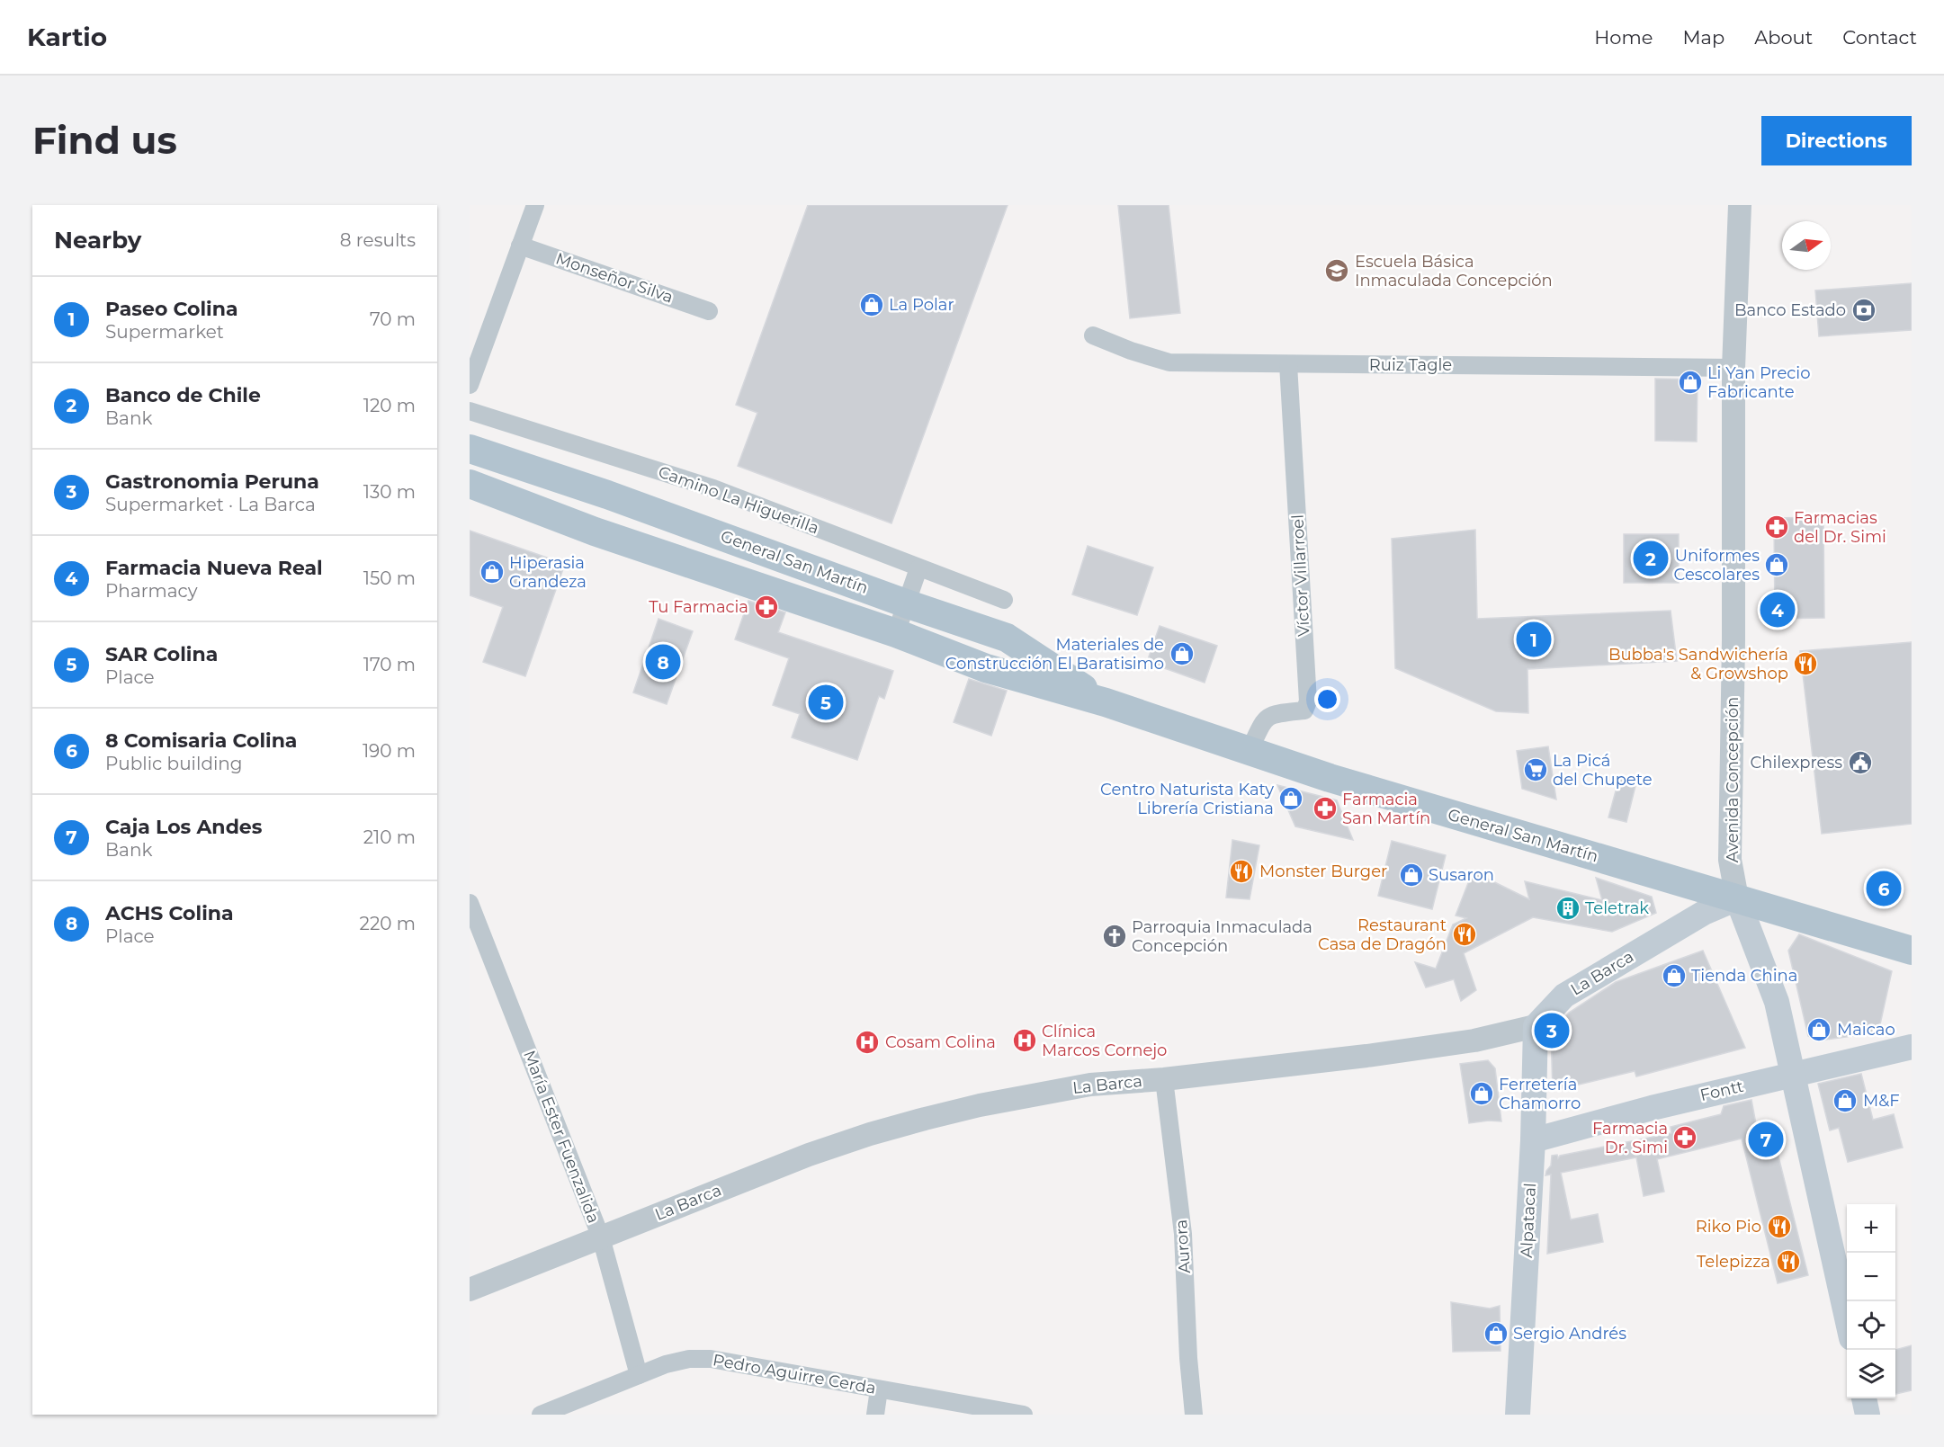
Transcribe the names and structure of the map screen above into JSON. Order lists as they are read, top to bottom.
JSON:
{
  "streets": {
    "main road": [
      "General San Martín",
      "Avenida Concepción",
      "La Barca",
      "Fontt",
      "Alpatacal"
    ],
    "street": [
      "Monseñor Silva",
      "Ruiz Tagle",
      "Camino La Higuerilla",
      "Víctor Villarroel",
      "María Ester Fuenzalida",
      "Aurora",
      "Pedro Aguirre Cerda"
    ]
  },
  "crossings": [
    ["Ruiz Tagle", "Víctor Villarroel"],
    ["Ruiz Tagle", "Avenida Concepción"],
    ["General San Martín", "Víctor Villarroel"],
    ["General San Martín", "Avenida Concepción"],
    ["General San Martín", "La Barca"],
    ["Avenida Concepción", "La Barca"],
    ["Avenida Concepción", "Fontt"],
    ["La Barca", "María Ester Fuenzalida"],
    ["La Barca", "Alpatacal"],
    ["La Barca", "Aurora"],
    ["Fontt", "Alpatacal"],
    ["María Ester Fuenzalida", "Pedro Aguirre Cerda"]
  ],
  "places": {
    "school or university": ["Escuela Básica Inmaculada Concepción"],
    "shop": [
      "La Polar",
      "Li Yan Precio Fabricante",
      "Uniformes Cescolares",
      "Hiperasia Grandeza",
      "Materiales de Construcción El Baratisimo",
      "Centro Naturista Katy Librería Cristiana",
      "Susaron",
      "Tienda China",
      "Maicao",
      "Ferretería Chamorro",
      "M&F",
      "Sergio Andrés"
    ],
    "bank": ["Banco Estado"],
    "pharmacy": [
      "Farmacias del Dr. Simi",
      "Tu Farmacia",
      "Farmacia San Martín",
      "Farmacia Dr. Simi"
    ],
    "restaurant": [
      "Bubba's Sandwichería & Growshop",
      "Monster Burger",
      "Restaurant Casa de Dragón",
      "Riko Pio",
      "Telepizza"
    ],
    "public building": ["Chilexpress"],
    "supermarket": ["La Picá del Chupete"],
    "building": ["Teletrak"],
    "church": ["Parroquia Inmaculada Concepción"],
    "hospital": ["Clínica Marcos Cornejo", "Cosam Colina"]
  },
  "north": "right",
  "page": {
    "header": "Kartio",
    "nav": [
      "Home",
      "Map",
      "About",
      "Contact"
    ],
    "buttons": "Directions",
    "title": "Find us",
    "heading": ["Nearby", "8 results"],
    "list": [
      {
        "mark": "1",
        "name": "Paseo Colina",
        "note": "Supermarket",
        "value": "70 m"
      },
      {
        "mark": "2",
        "name": "Banco de Chile",
        "note": "Bank",
        "value": "120 m"
      },
      {
        "mark": "3",
        "name": "Gastronomia Peruna",
        "note": "Supermarket · La Barca",
        "value": "130 m"
      },
      {
        "mark": "4",
        "name": "Farmacia Nueva Real",
        "note": "Pharmacy",
        "value": "150 m"
      },
      {
        "mark": "5",
        "name": "SAR Colina",
        "note": "Place",
        "value": "170 m"
      },
      {
        "mark": "6",
        "name": "8 Comisaria Colina",
        "note": "Public building",
        "value": "190 m"
      },
      {
        "mark": "7",
        "name": "Caja Los Andes",
        "note": "Bank",
        "value": "210 m"
      },
      {
        "mark": "8",
        "name": "ACHS Colina",
        "note": "Place",
        "value": "220 m"
      }
    ],
    "pins": [
      "2",
      "4",
      "1",
      "8",
      "5",
      "6",
      "3",
      "7"
    ],
    "map_buttons": ["+", "−"]
  }
}
